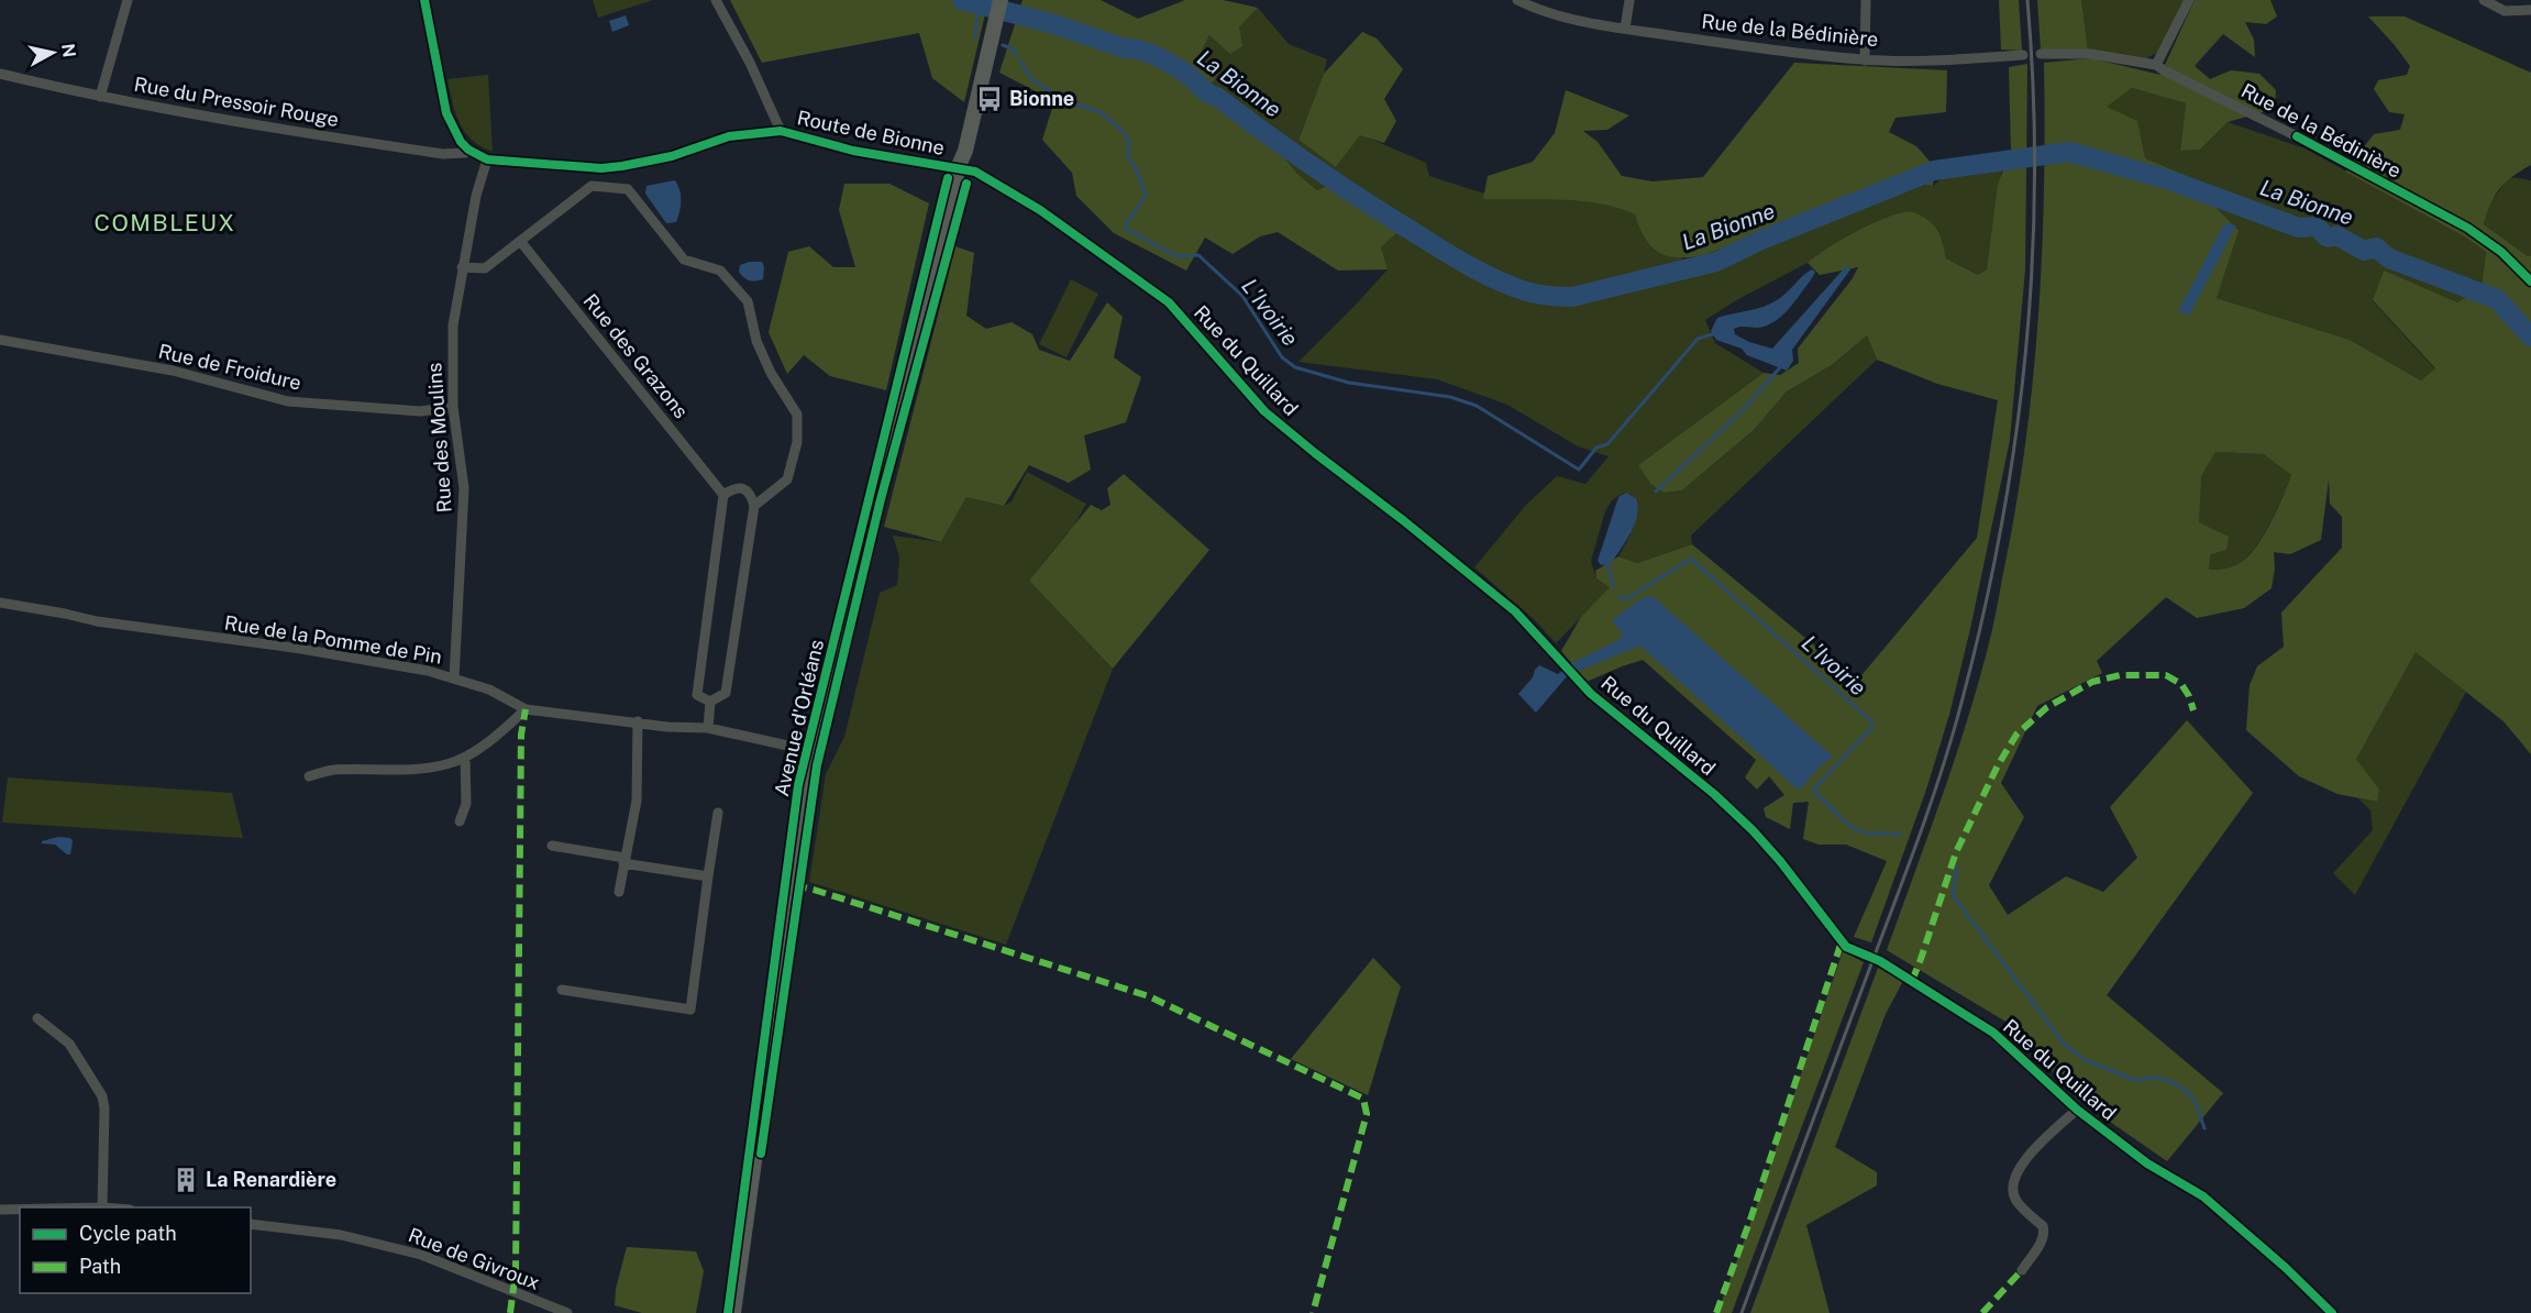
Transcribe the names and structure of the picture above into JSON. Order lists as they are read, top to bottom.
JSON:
{
  "streets": {
    "main road": ["Avenue d'Orléans"],
    "street": [
      "Rue de la Bédinière",
      "Rue du Pressoir Rouge",
      "Route de Bionne",
      "Rue des Grazons",
      "Rue du Quillard",
      "Rue de Froidure",
      "Rue des Moulins",
      "Rue de la Pomme de Pin",
      "Rue de Givroux"
    ]
  },
  "crossings": [
    ["Rue du Pressoir Rouge", "Route de Bionne"],
    ["Route de Bionne", "Rue du Quillard"],
    ["Route de Bionne", "Rue des Moulins"],
    ["Route de Bionne", "Avenue d'Orléans"],
    ["Rue du Quillard", "Avenue d'Orléans"],
    ["Rue de Froidure", "Rue des Moulins"],
    ["Rue des Moulins", "Rue de la Pomme de Pin"],
    ["Rue de la Pomme de Pin", "Avenue d'Orléans"]
  ],
  "districts": ["COMBLEUX"],
  "water": ["La Bionne", "L'Ivoirie"],
  "places": {
    "bus stop": ["Bionne"],
    "building": ["La Renardière"]
  },
  "legend": ["Cycle path", "Path"],
  "north": "right"
}
